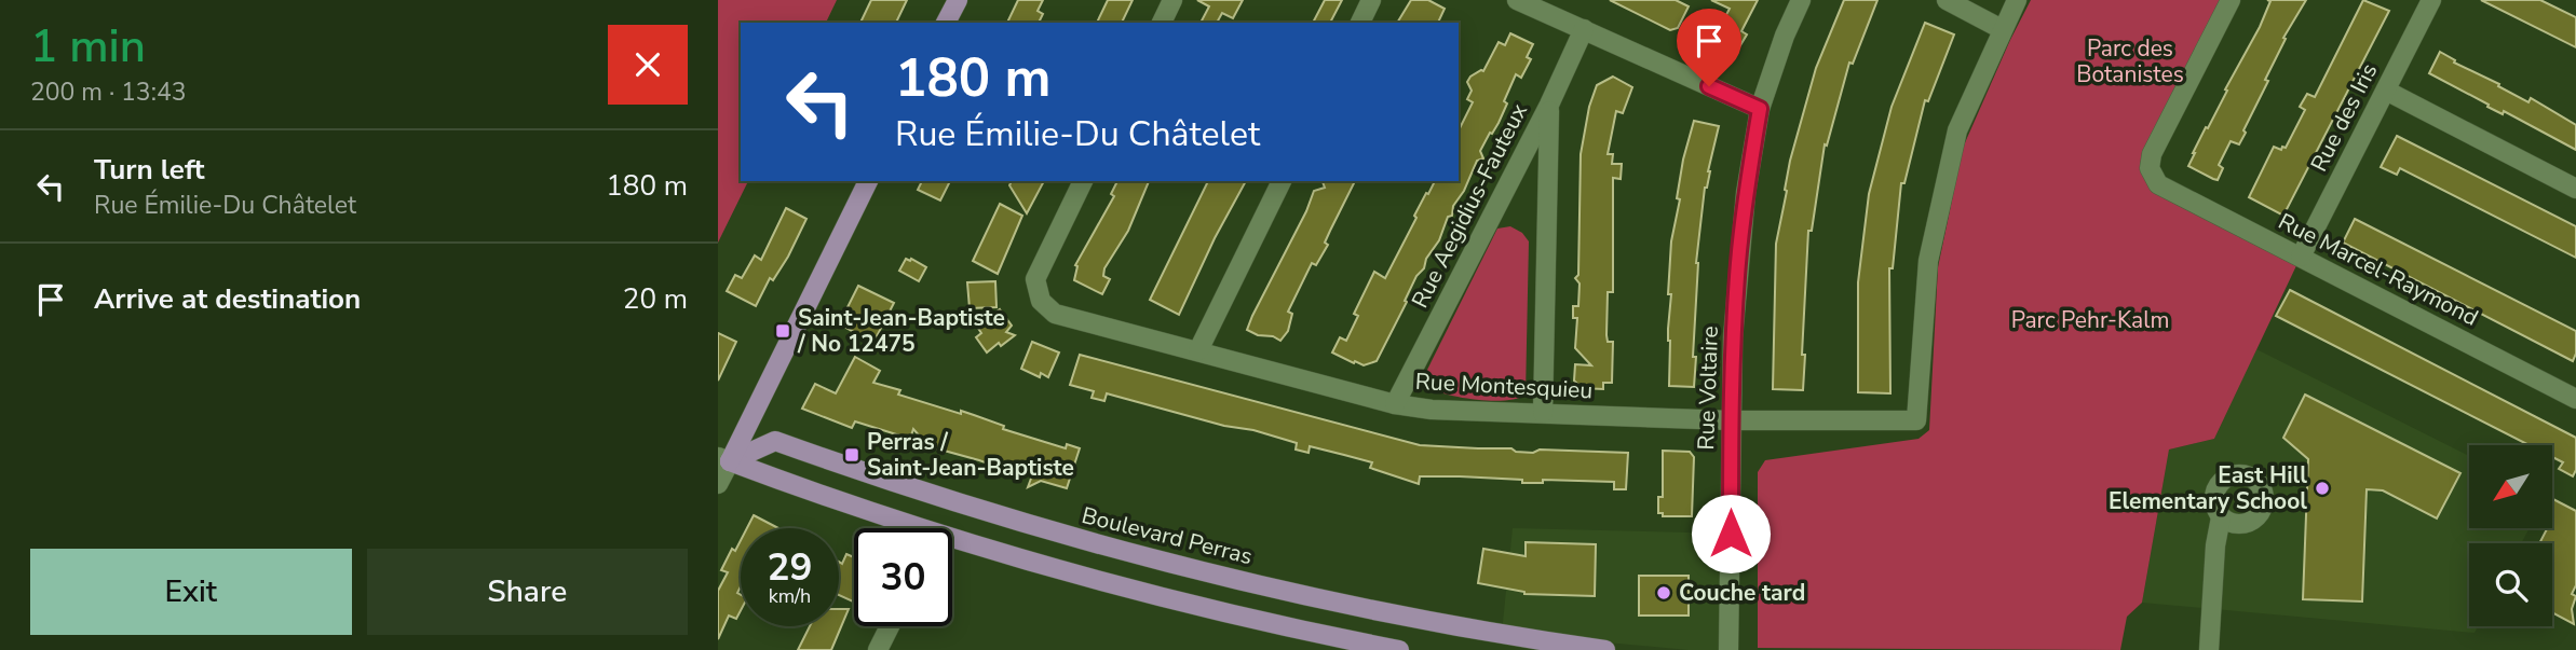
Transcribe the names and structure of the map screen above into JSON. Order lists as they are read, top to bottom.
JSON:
{
  "streets": {
    "main road": ["Boulevard Perras"],
    "street": [
      "Rue des Iris",
      "Rue Aegidius-Fauteux",
      "Rue Marcel-Raymond",
      "Rue Montesquieu",
      "Rue Voltaire"
    ]
  },
  "crossings": [
    ["Rue des Iris", "Rue Marcel-Raymond"],
    ["Rue Aegidius-Fauteux", "Rue Montesquieu"],
    ["Rue Montesquieu", "Rue Voltaire"]
  ],
  "parks": ["Parc des Botanistes", "Parc Pehr-Kalm"],
  "places": {
    "transit": ["Saint-Jean-Baptiste / No 12475", "Perras / Saint-Jean-Baptiste"],
    "other": ["East Hill Elementary School", "Couche tard"]
  },
  "north": "bottom left",
  "page": {
    "heading": ["1 min", "200 m · 13:43"],
    "turn": ["180 m", "Rue Émilie-Du Châtelet"],
    "list": [
      {
        "name": "Turn left",
        "note": "Rue Émilie-Du Châtelet",
        "value": "180 m"
      },
      {
        "name": "Arrive at destination",
        "value": "20 m"
      }
    ],
    "speed": "29 km/h",
    "limit": "30",
    "buttons": ["Exit", "Share"]
  }
}
